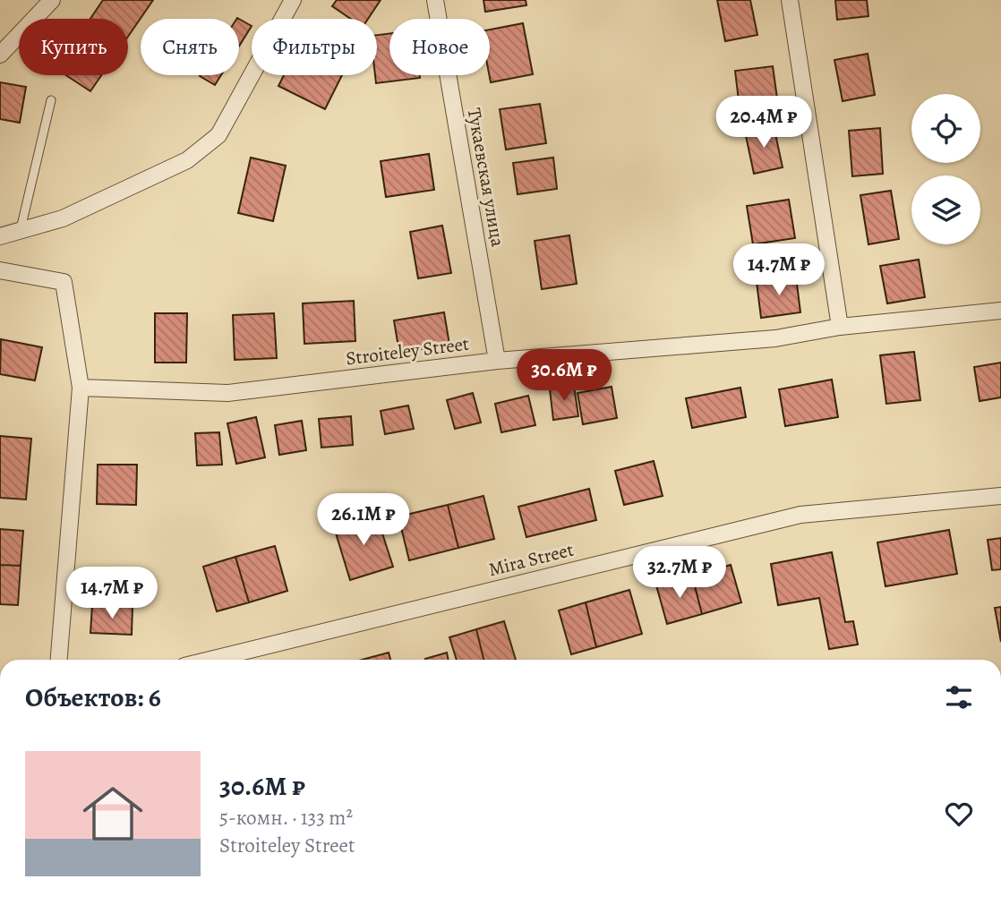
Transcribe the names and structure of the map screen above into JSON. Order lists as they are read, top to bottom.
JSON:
{
  "streets": {
    "street": ["Тукаевская улица", "Stroiteley Street", "Mira Street"]
  },
  "crossings": [
    ["Тукаевская улица", "Stroiteley Street"]
  ],
  "page": {
    "chip": [
      "Купить",
      "Снять",
      "Фильтры",
      "Новое"
    ],
    "price": [
      "20.4M ₽",
      "14.7M ₽",
      "30.6M ₽",
      "26.1M ₽",
      "32.7M ₽",
      "14.7M ₽"
    ],
    "heading": "Объектов: 6",
    "list": [
      {
        "name": "30.6M ₽",
        "note": "5-комн. · 133 m² · Stroiteley Street"
      }
    ]
  }
}
